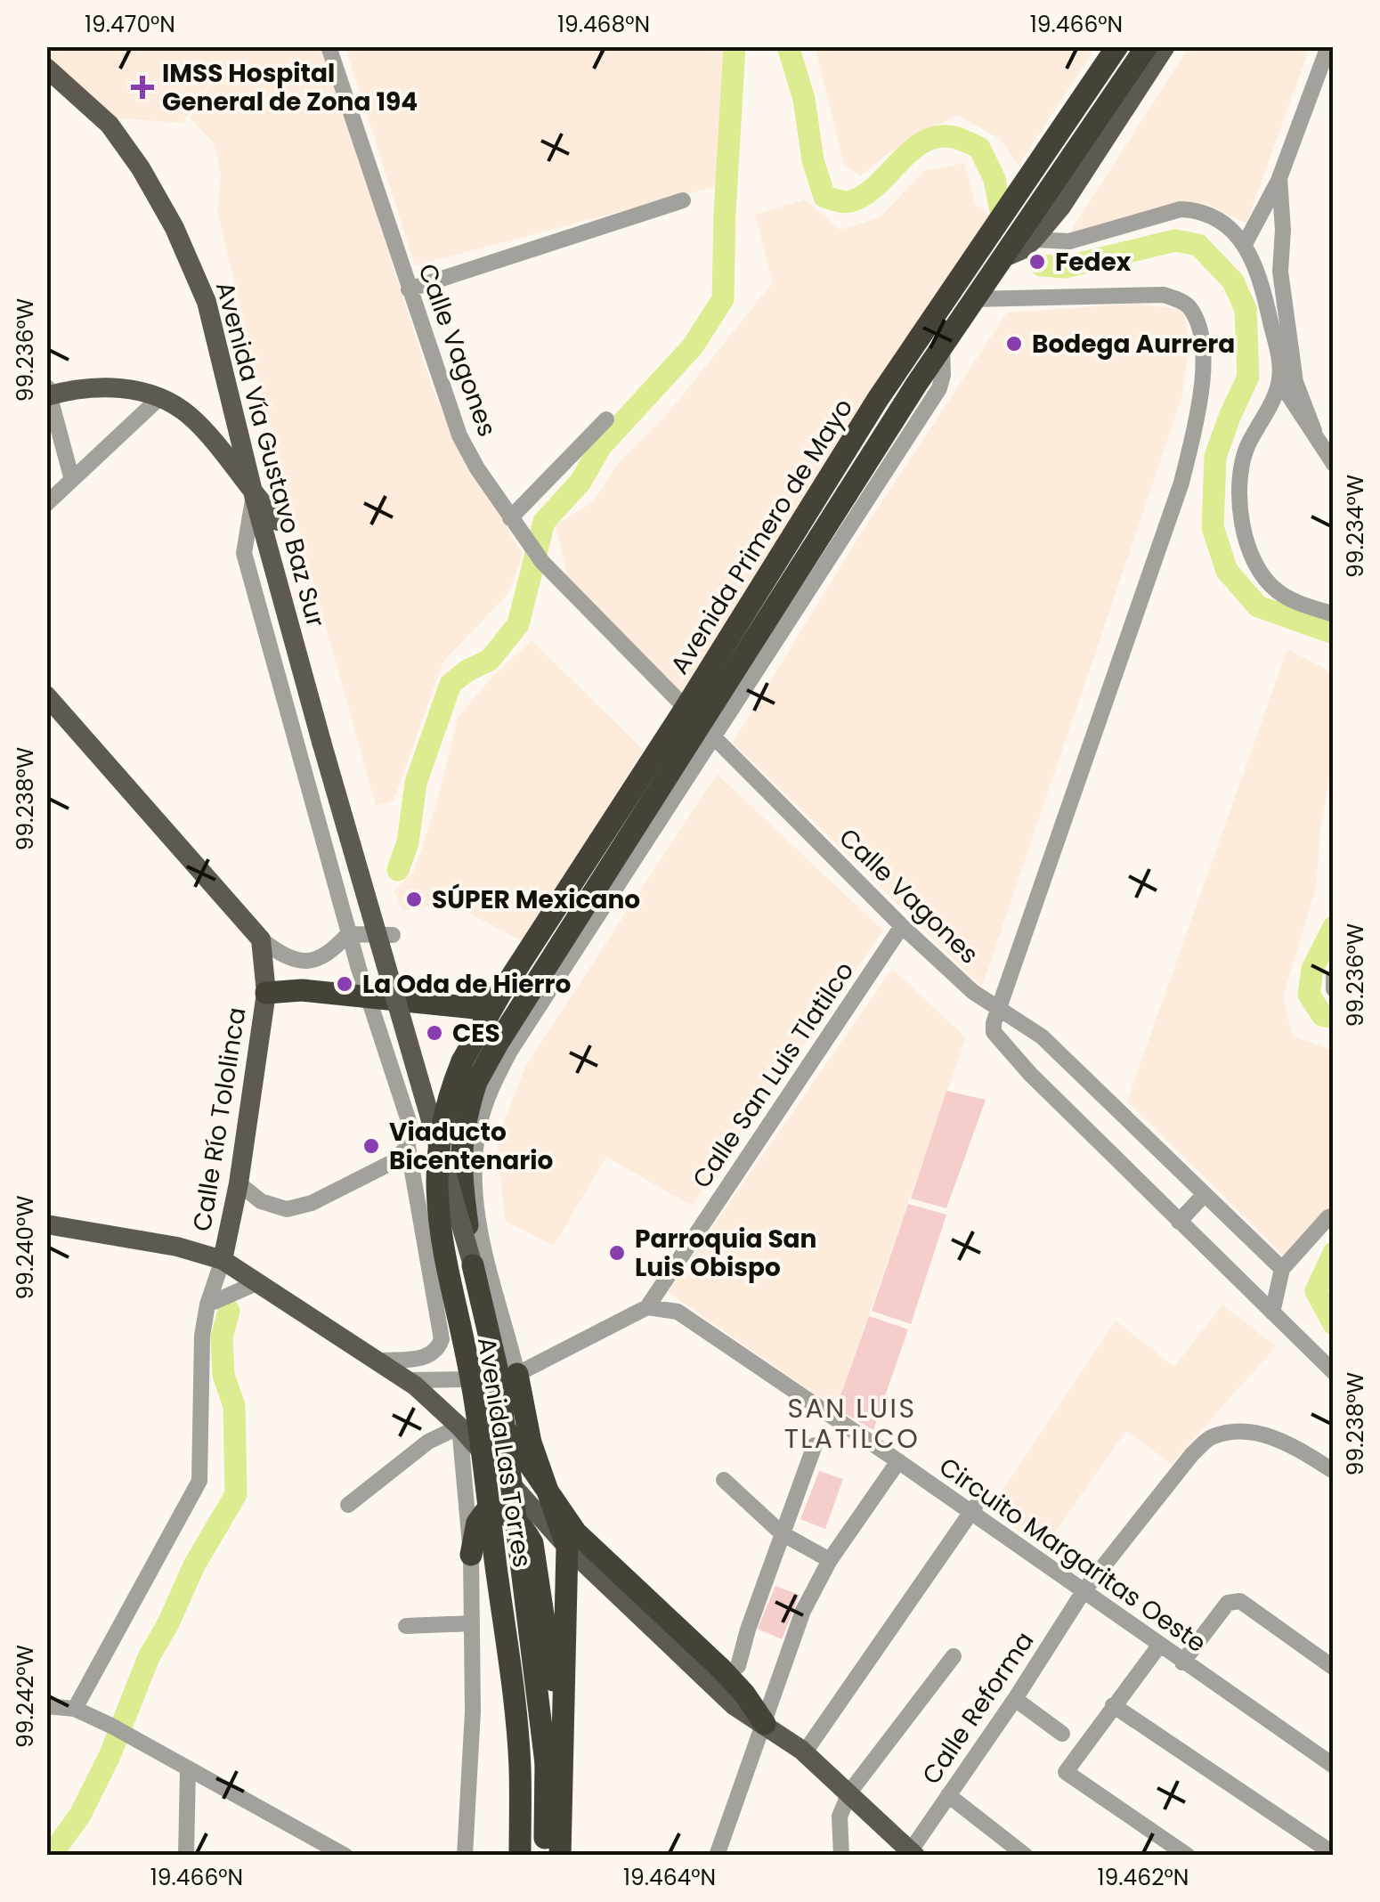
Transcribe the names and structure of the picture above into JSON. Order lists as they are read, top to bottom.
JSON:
{
  "streets": {
    "highway": ["Avenida Primero de Mayo", "Avenida Las Torres"],
    "main road": ["Avenida Vía Gustavo Baz Sur", "Calle Río Tololinca"],
    "street": [
      "Calle Vagones",
      "Calle San Luis Tlatilco",
      "Circuito Margaritas Oeste",
      "Calle Reforma"
    ]
  },
  "crossings": [
    ["Calle Vagones", "Avenida Primero de Mayo"],
    ["Calle Vagones", "Calle San Luis Tlatilco"],
    ["Avenida Vía Gustavo Baz Sur", "Avenida Primero de Mayo"],
    ["Avenida Vía Gustavo Baz Sur", "Avenida Las Torres"],
    ["Avenida Primero de Mayo", "Calle San Luis Tlatilco"],
    ["Avenida Primero de Mayo", "Avenida Las Torres"],
    ["Calle San Luis Tlatilco", "Circuito Margaritas Oeste"],
    ["Circuito Margaritas Oeste", "Calle Reforma"]
  ],
  "districts": ["SAN LUIS TLATILCO"],
  "places": {
    "health": ["IMSS Hospital General de Zona 194"],
    "other": [
      "Fedex",
      "Bodega Aurrera",
      "SÚPER Mexicano",
      "La Oda de Hierro",
      "CES",
      "Viaducto Bicentenario",
      "Parroquia San Luis Obispo"
    ]
  },
  "coordinates": [
    "19.470°N",
    "19.468°N",
    "19.466°N",
    "99.236°W",
    "99.234°W",
    "99.238°W",
    "99.240°W",
    "99.242°W",
    "19.464°N",
    "19.462°N"
  ]
}
